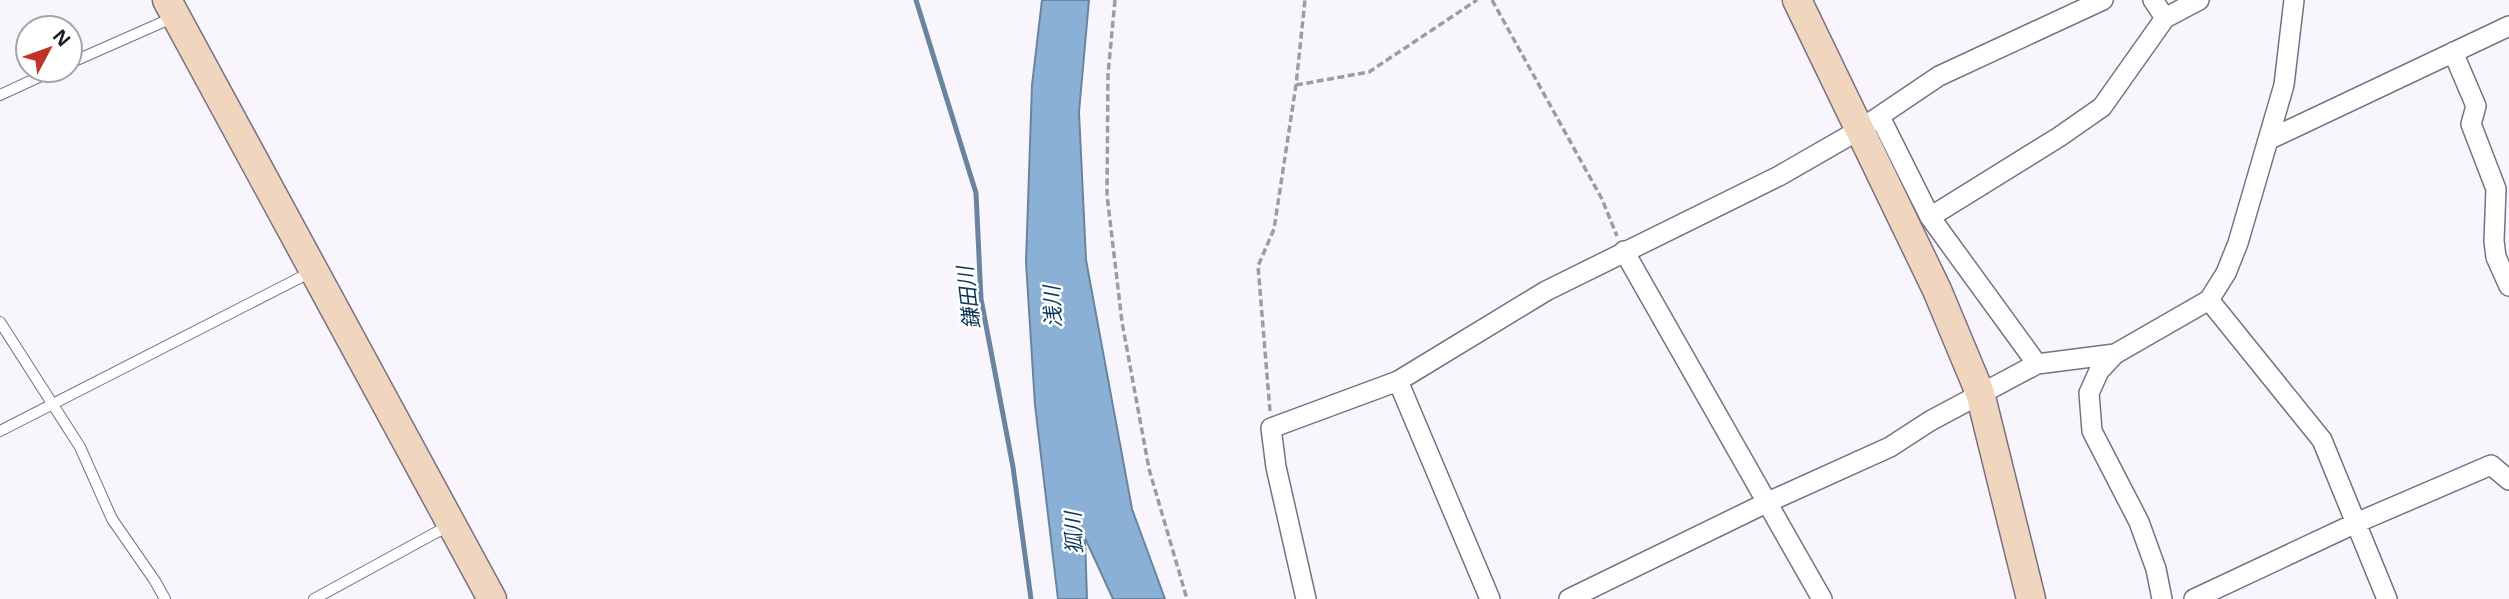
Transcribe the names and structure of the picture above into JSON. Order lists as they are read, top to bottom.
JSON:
{
  "water": ["鎌田川", "浅川", "狐川"],
  "north": "top right"
}
